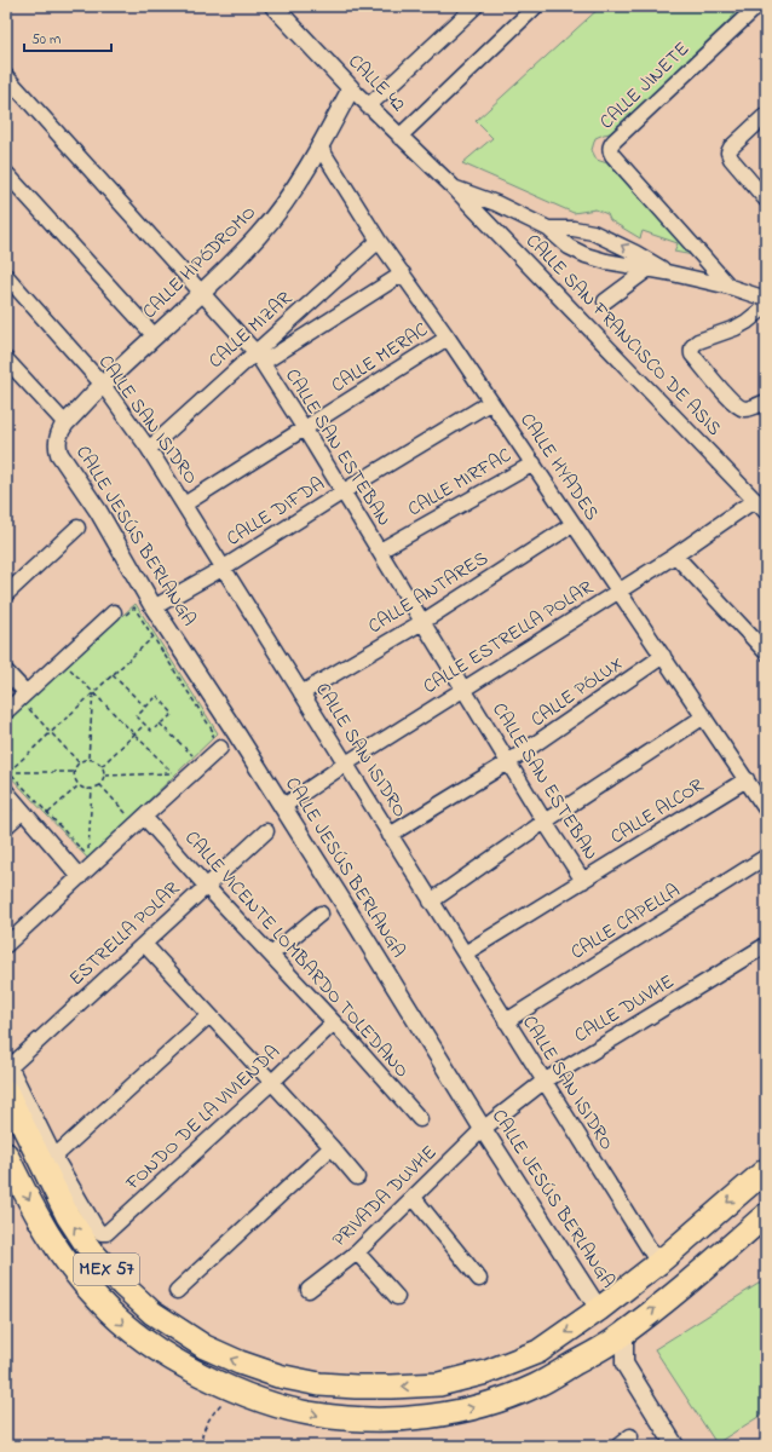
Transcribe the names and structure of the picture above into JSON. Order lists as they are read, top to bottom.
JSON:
{
  "streets": {
    "highway": ["MEX 57"],
    "street": [
      "CALLE 42",
      "CALLE JINETE",
      "CALLE HIPÓDROMO",
      "CALLE MIZAR",
      "CALLE SAN FRANCISCO DE ASIS",
      "CALLE MERAC",
      "CALLE SAN ISIDRO",
      "CALLE SAN ESTEBAN",
      "CALLE HYADES",
      "CALLE MIRFAC",
      "CALLE DIFDA",
      "CALLE JESÚS BERLANGA",
      "CALLE ANTARES",
      "CALLE ESTRELLA POLAR",
      "CALLE PÓLUX",
      "CALLE ALCOR",
      "CALLE CAPELLA",
      "ESTRELLA POLAR",
      "CALLE VICENTE LOMBARDO TOLEDANO",
      "CALLE DUVHE",
      "FONDO DE LA VIVIENDA",
      "PRIVADA DUVHE"
    ]
  },
  "crossings": [
    ["CALLE 42", "CALLE HIPÓDROMO"],
    ["CALLE 42", "CALLE SAN FRANCISCO DE ASIS"],
    ["CALLE HIPÓDROMO", "CALLE SAN ISIDRO"],
    ["CALLE HIPÓDROMO", "CALLE SAN ESTEBAN"],
    ["CALLE HIPÓDROMO", "CALLE HYADES"],
    ["CALLE HIPÓDROMO", "CALLE JESÚS BERLANGA"],
    ["CALLE MIZAR", "CALLE SAN ISIDRO"],
    ["CALLE MIZAR", "CALLE SAN ESTEBAN"],
    ["CALLE MIZAR", "CALLE HYADES"],
    ["CALLE SAN FRANCISCO DE ASIS", "CALLE ESTRELLA POLAR"],
    ["CALLE MERAC", "CALLE SAN ISIDRO"],
    ["CALLE MERAC", "CALLE SAN ESTEBAN"],
    ["CALLE MERAC", "CALLE HYADES"],
    ["CALLE SAN ISIDRO", "CALLE DIFDA"],
    ["CALLE SAN ISIDRO", "CALLE ANTARES"],
    ["CALLE SAN ISIDRO", "CALLE ESTRELLA POLAR"],
    ["CALLE SAN ISIDRO", "CALLE PÓLUX"],
    ["CALLE SAN ISIDRO", "CALLE ALCOR"],
    ["CALLE SAN ISIDRO", "CALLE CAPELLA"],
    ["CALLE SAN ISIDRO", "CALLE DUVHE"],
    ["CALLE SAN ESTEBAN", "CALLE MIRFAC"],
    ["CALLE SAN ESTEBAN", "CALLE DIFDA"],
    ["CALLE SAN ESTEBAN", "CALLE ANTARES"],
    ["CALLE SAN ESTEBAN", "CALLE ESTRELLA POLAR"],
    ["CALLE SAN ESTEBAN", "CALLE PÓLUX"],
    ["CALLE SAN ESTEBAN", "CALLE ALCOR"],
    ["CALLE HYADES", "CALLE MIRFAC"],
    ["CALLE HYADES", "CALLE DIFDA"],
    ["CALLE HYADES", "CALLE ANTARES"],
    ["CALLE HYADES", "CALLE ESTRELLA POLAR"],
    ["CALLE HYADES", "CALLE PÓLUX"],
    ["CALLE HYADES", "CALLE ALCOR"],
    ["CALLE DIFDA", "CALLE JESÚS BERLANGA"],
    ["CALLE JESÚS BERLANGA", "CALLE ESTRELLA POLAR"],
    ["CALLE JESÚS BERLANGA", "CALLE DUVHE"],
    ["CALLE JESÚS BERLANGA", "PRIVADA DUVHE"],
    ["CALLE JESÚS BERLANGA", "MEX 57"],
    ["ESTRELLA POLAR", "CALLE VICENTE LOMBARDO TOLEDANO"],
    ["CALLE VICENTE LOMBARDO TOLEDANO", "FONDO DE LA VIVIENDA"],
    ["CALLE DUVHE", "PRIVADA DUVHE"]
  ],
  "scale_bar": "50 m"
}
